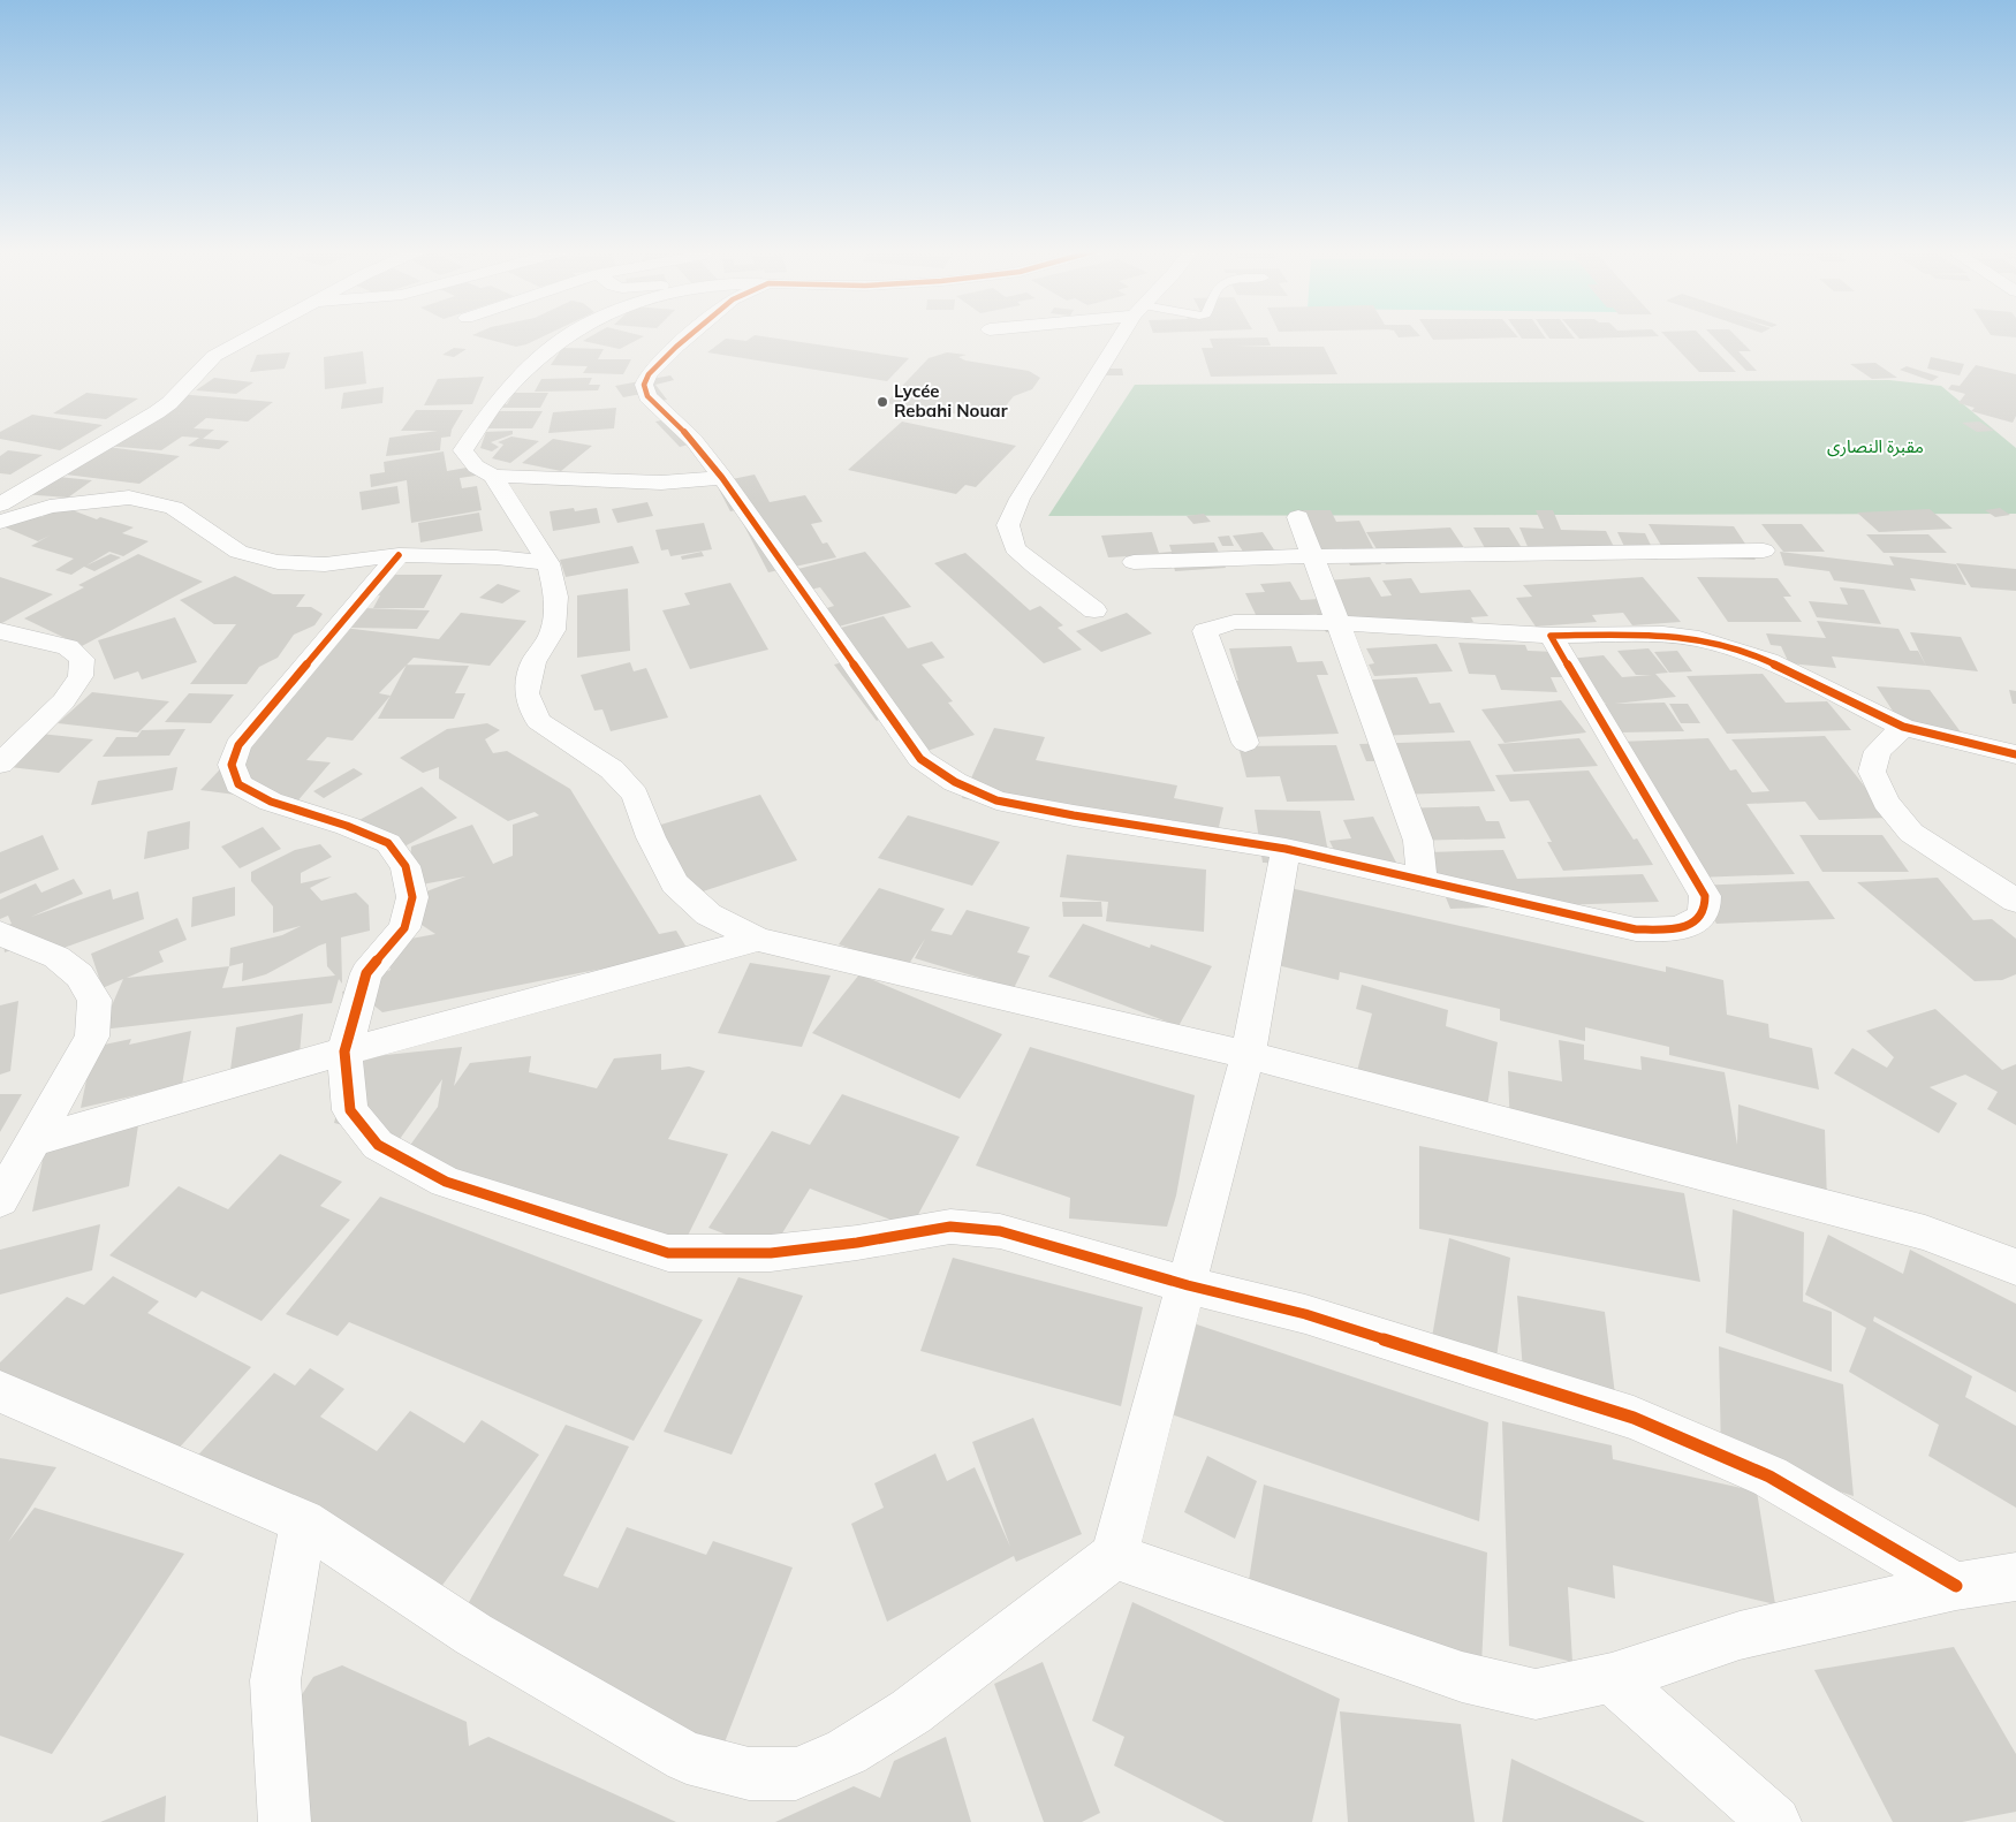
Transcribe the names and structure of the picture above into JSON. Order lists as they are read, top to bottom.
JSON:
{
  "parks": ["مقبرة النصارى"],
  "places": ["Lycée Rebahi Nouar"]
}
